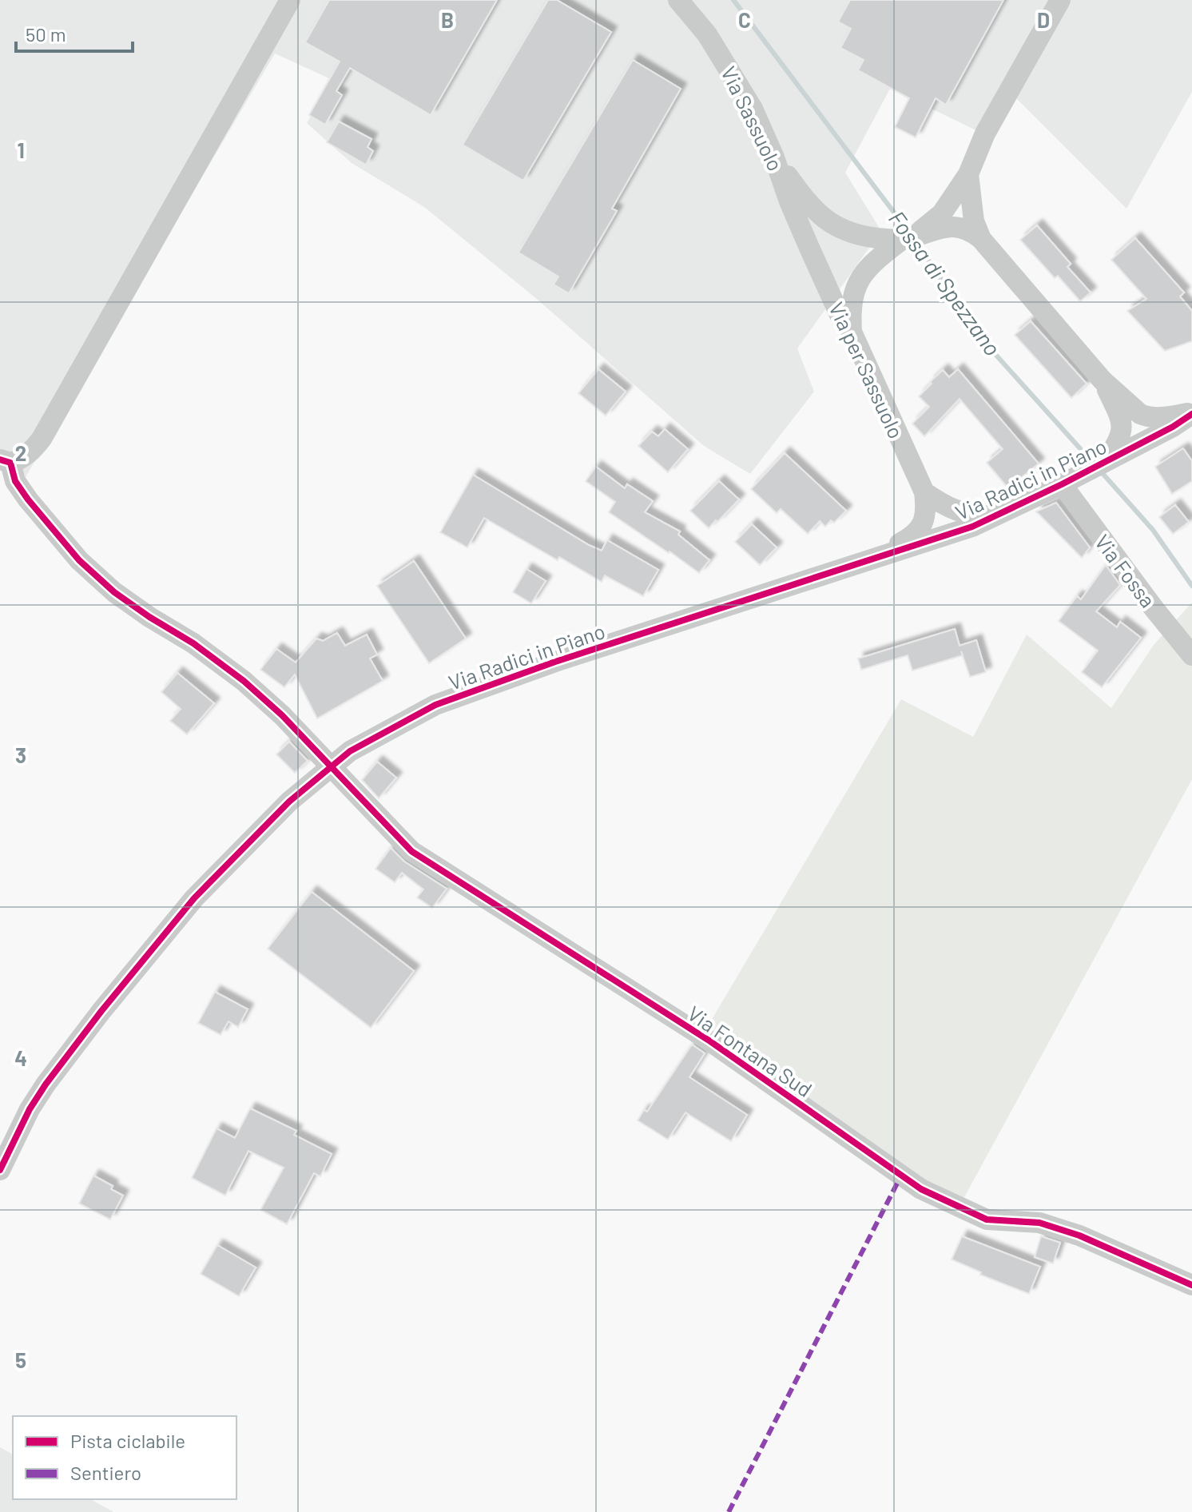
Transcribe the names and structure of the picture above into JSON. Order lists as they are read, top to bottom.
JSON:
{
  "streets": {
    "street": [
      "Via Sassuolo",
      "Via per Sassuolo",
      "Via Radici in Piano",
      "Via Fossa",
      "Via Fontana Sud"
    ]
  },
  "crossings": [
    ["Via Sassuolo", "Via per Sassuolo"],
    ["Via Radici in Piano", "Via Fossa"],
    ["Via Radici in Piano", "Via Fontana Sud"]
  ],
  "water": ["Fossa di Spezzano"],
  "legend": ["Pista ciclabile", "Sentiero"],
  "scale_bar": "50 m",
  "grid": {
    "columns": ["B", "C", "D"],
    "rows": [
      "1",
      "2",
      "3",
      "4",
      "5"
    ]
  }
}
